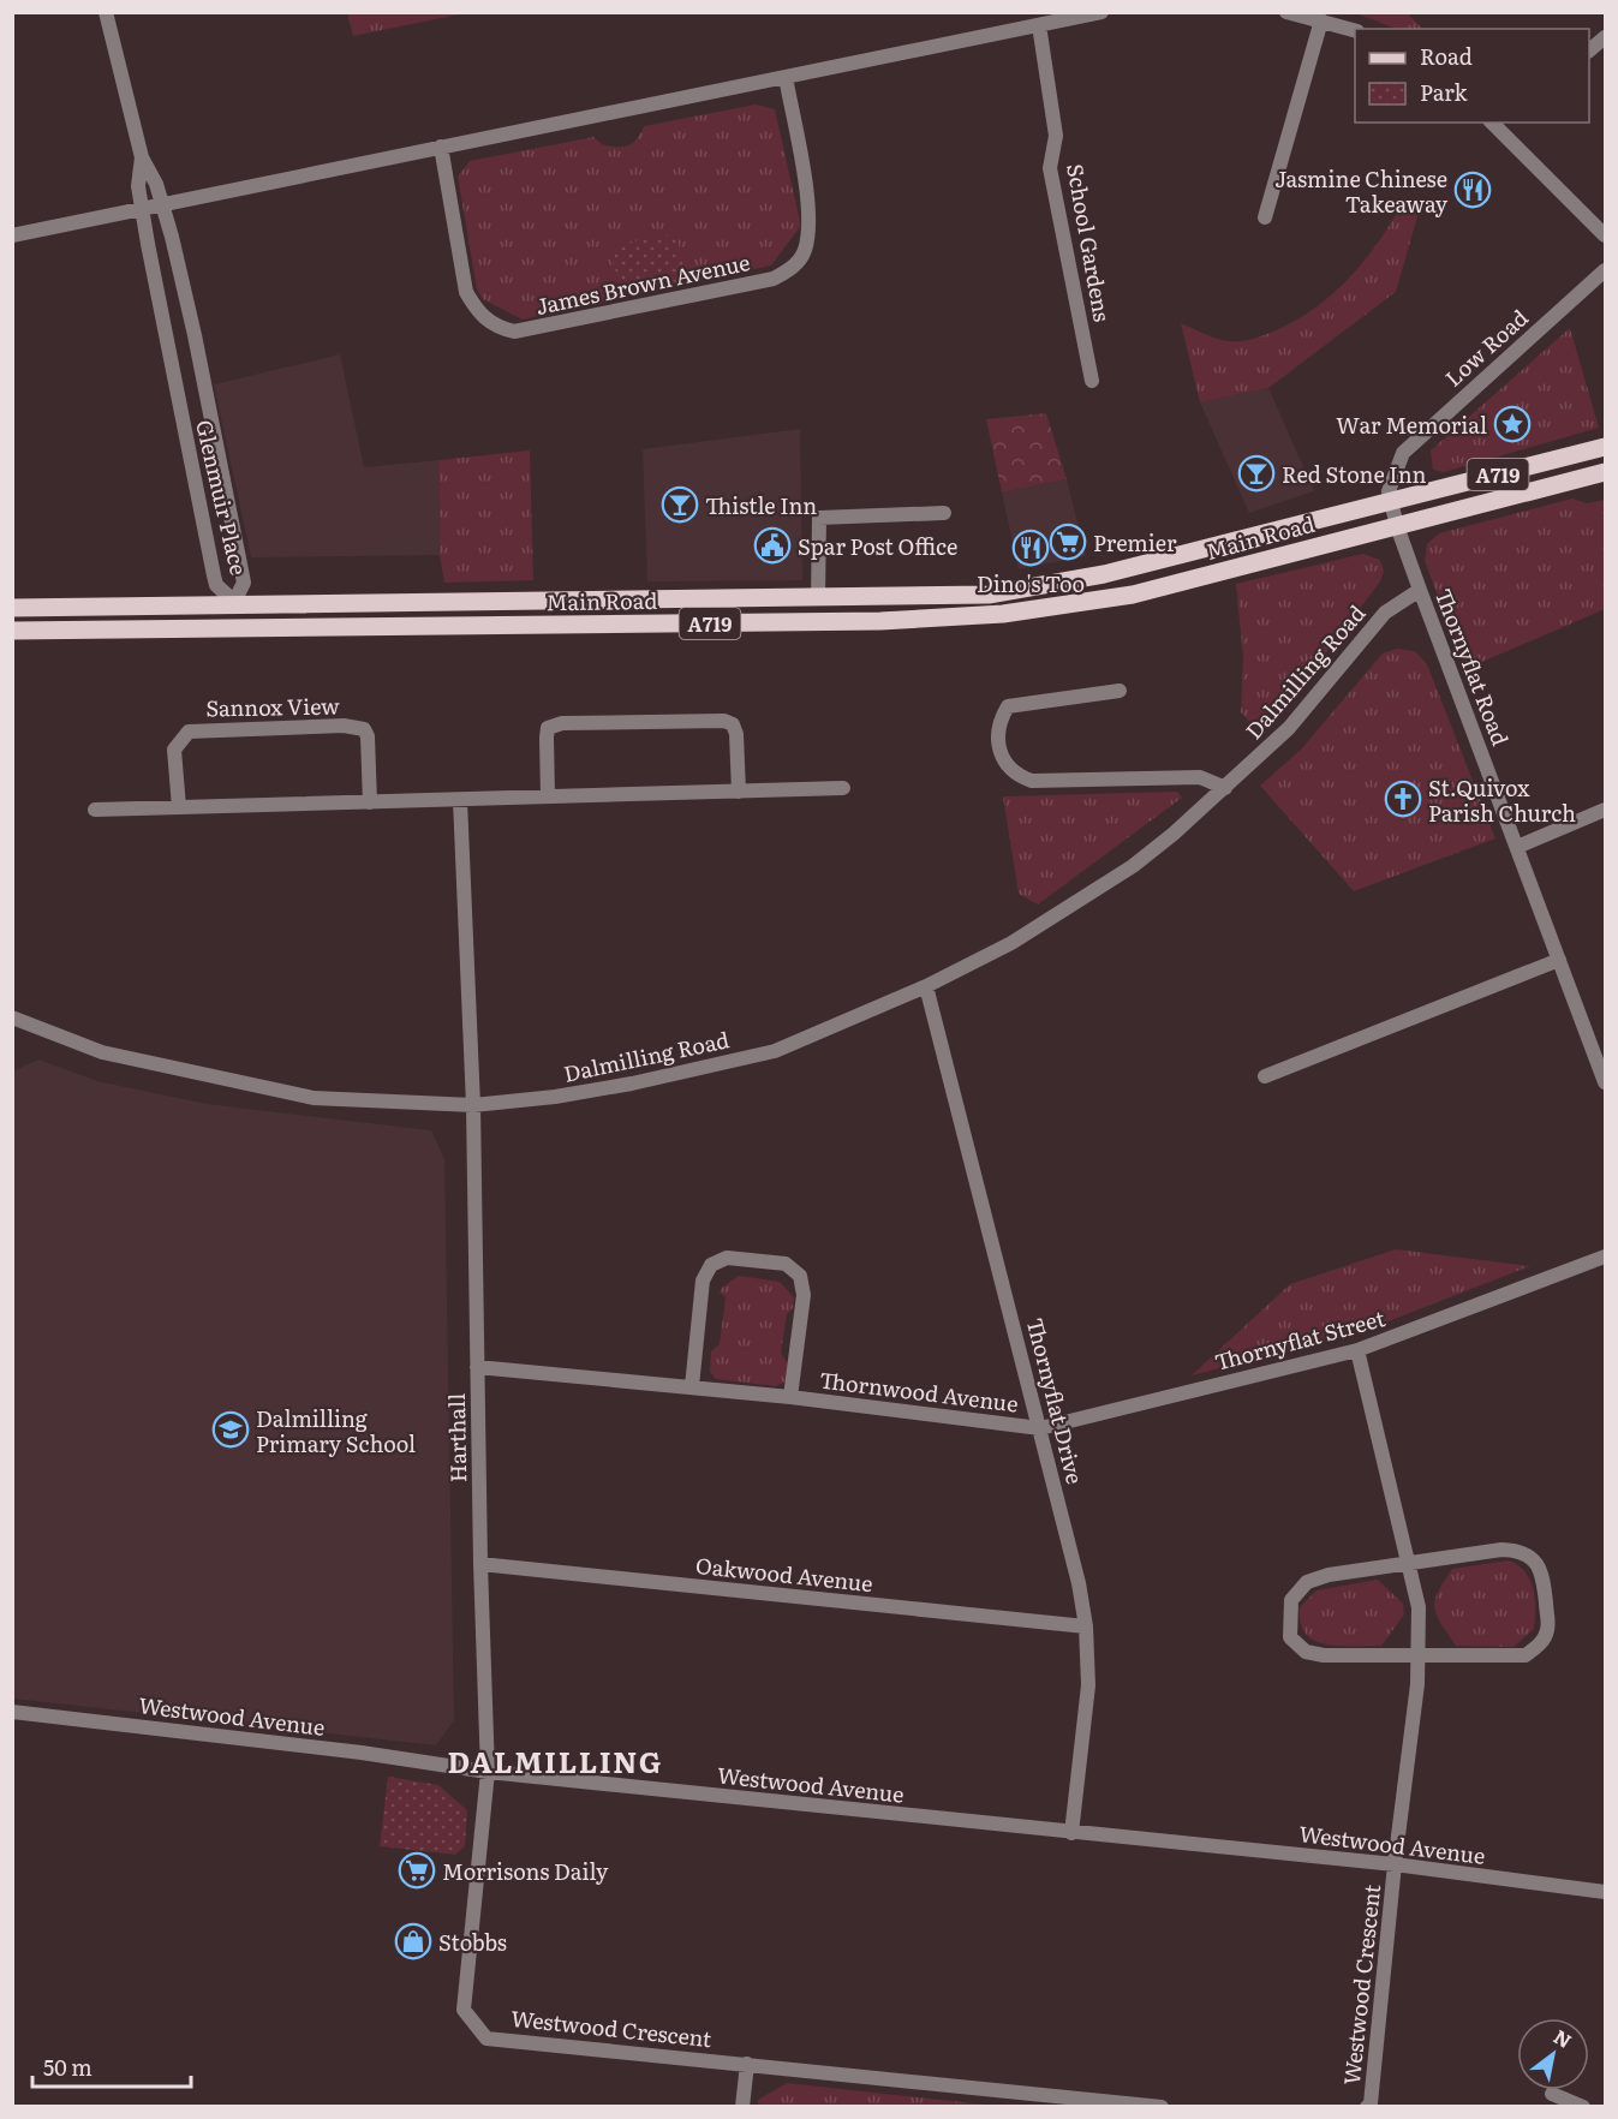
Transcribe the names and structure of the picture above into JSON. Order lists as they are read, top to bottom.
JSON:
{
  "streets": {
    "main road": ["A719", "Main Road"],
    "street": [
      "School Gardens",
      "James Brown Avenue",
      "Low Road",
      "Glenmuir Place",
      "Thornyflat Road",
      "Dalmilling Road",
      "Sannox View",
      "Thornyflat Street",
      "Thornwood Avenue",
      "Thornyflat Drive",
      "Harthall",
      "Oakwood Avenue",
      "Westwood Avenue",
      "Westwood Crescent"
    ]
  },
  "crossings": [
    ["Low Road", "A719"],
    ["Low Road", "Main Road"],
    ["Low Road", "Thornyflat Road"],
    ["A719", "Main Road"],
    ["A719", "Thornyflat Road"],
    ["Glenmuir Place", "Main Road"],
    ["Main Road", "Thornyflat Road"],
    ["Thornyflat Road", "Dalmilling Road"],
    ["Dalmilling Road", "Thornyflat Drive"],
    ["Dalmilling Road", "Harthall"],
    ["Thornyflat Street", "Thornwood Avenue"],
    ["Thornyflat Street", "Thornyflat Drive"],
    ["Thornyflat Street", "Westwood Crescent"],
    ["Thornwood Avenue", "Thornyflat Drive"],
    ["Thornwood Avenue", "Harthall"],
    ["Thornyflat Drive", "Oakwood Avenue"],
    ["Thornyflat Drive", "Westwood Avenue"],
    ["Harthall", "Oakwood Avenue"],
    ["Harthall", "Westwood Avenue"],
    ["Harthall", "Westwood Crescent"],
    ["Westwood Avenue", "Westwood Crescent"]
  ],
  "districts": ["DALMILLING"],
  "places": {
    "restaurant": ["Jasmine Chinese Takeaway", "Dino's Too"],
    "place": ["War Memorial"],
    "bar": ["Red Stone Inn", "Thistle Inn"],
    "supermarket": ["Premier", "Morrisons Daily"],
    "public building": ["Spar Post Office"],
    "church": ["St.Quivox Parish Church"],
    "school or university": ["Dalmilling Primary School"],
    "shop": ["Stobbs"]
  },
  "legend": ["Road", "Park"],
  "scale_bar": "50 m",
  "north": "top right"
}
